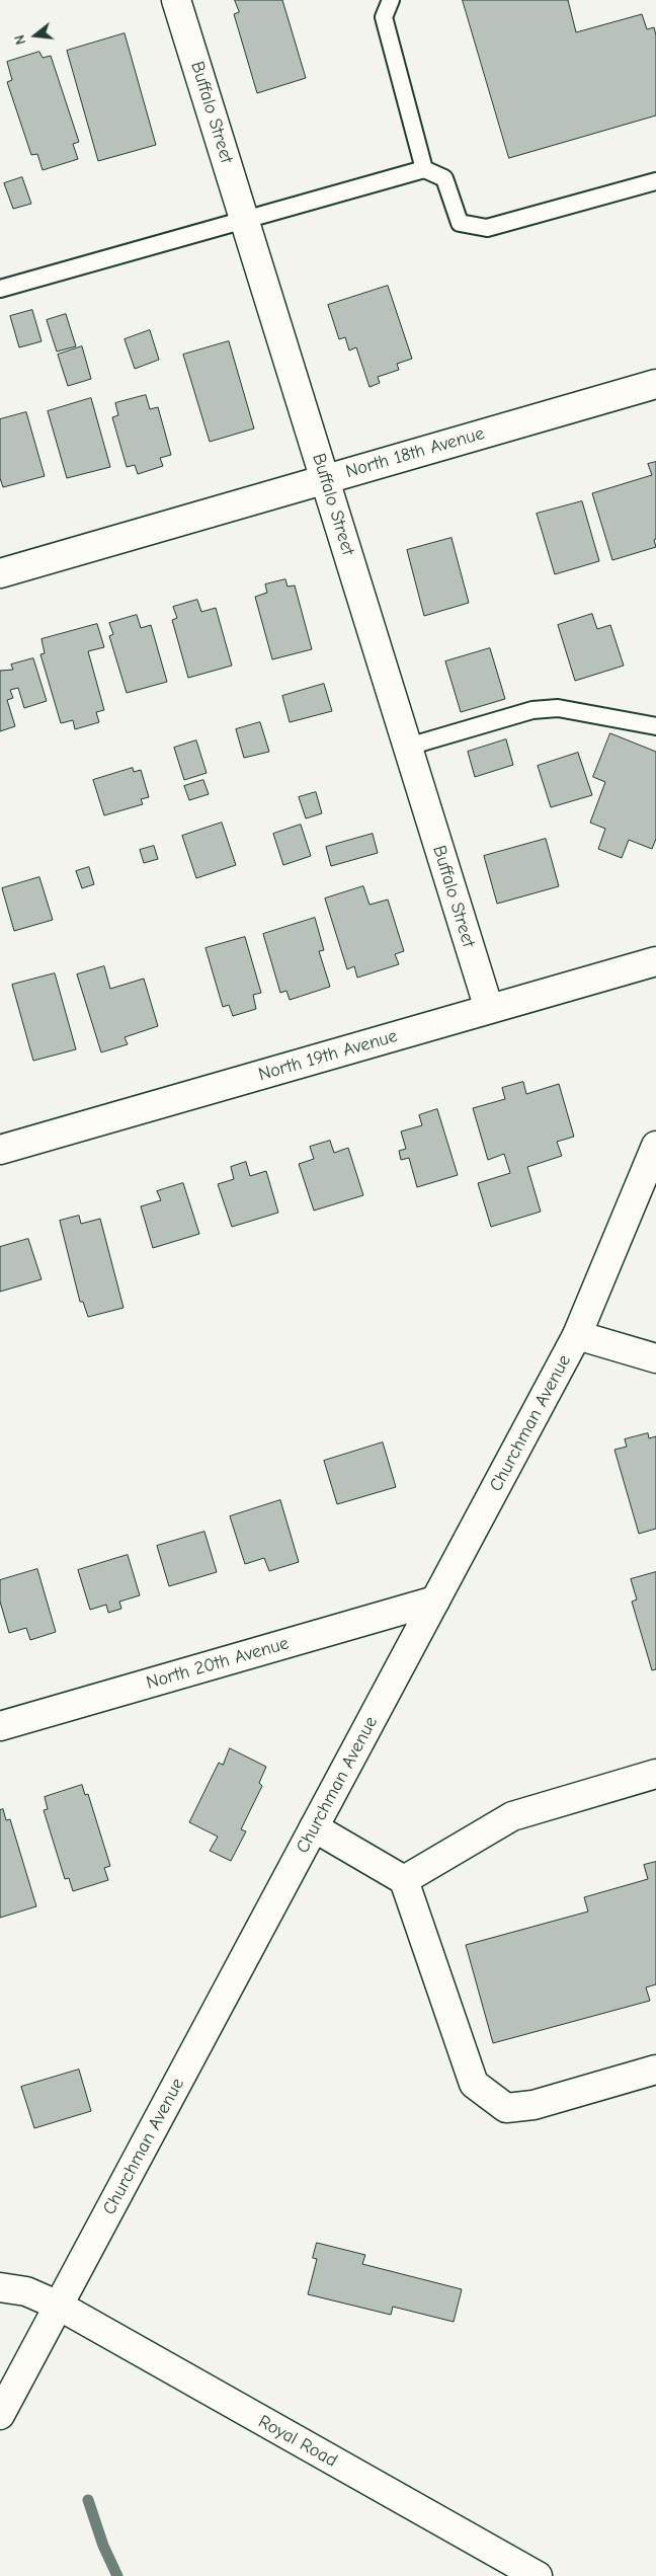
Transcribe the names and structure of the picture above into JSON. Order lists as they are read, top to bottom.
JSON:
{
  "streets": {
    "street": [
      "Buffalo Street",
      "North 18th Avenue",
      "North 19th Avenue",
      "Churchman Avenue",
      "North 20th Avenue",
      "Royal Road"
    ]
  },
  "crossings": [
    ["Buffalo Street", "North 18th Avenue"],
    ["Buffalo Street", "North 19th Avenue"],
    ["Churchman Avenue", "North 20th Avenue"],
    ["Churchman Avenue", "Royal Road"]
  ],
  "north": "left"
}
